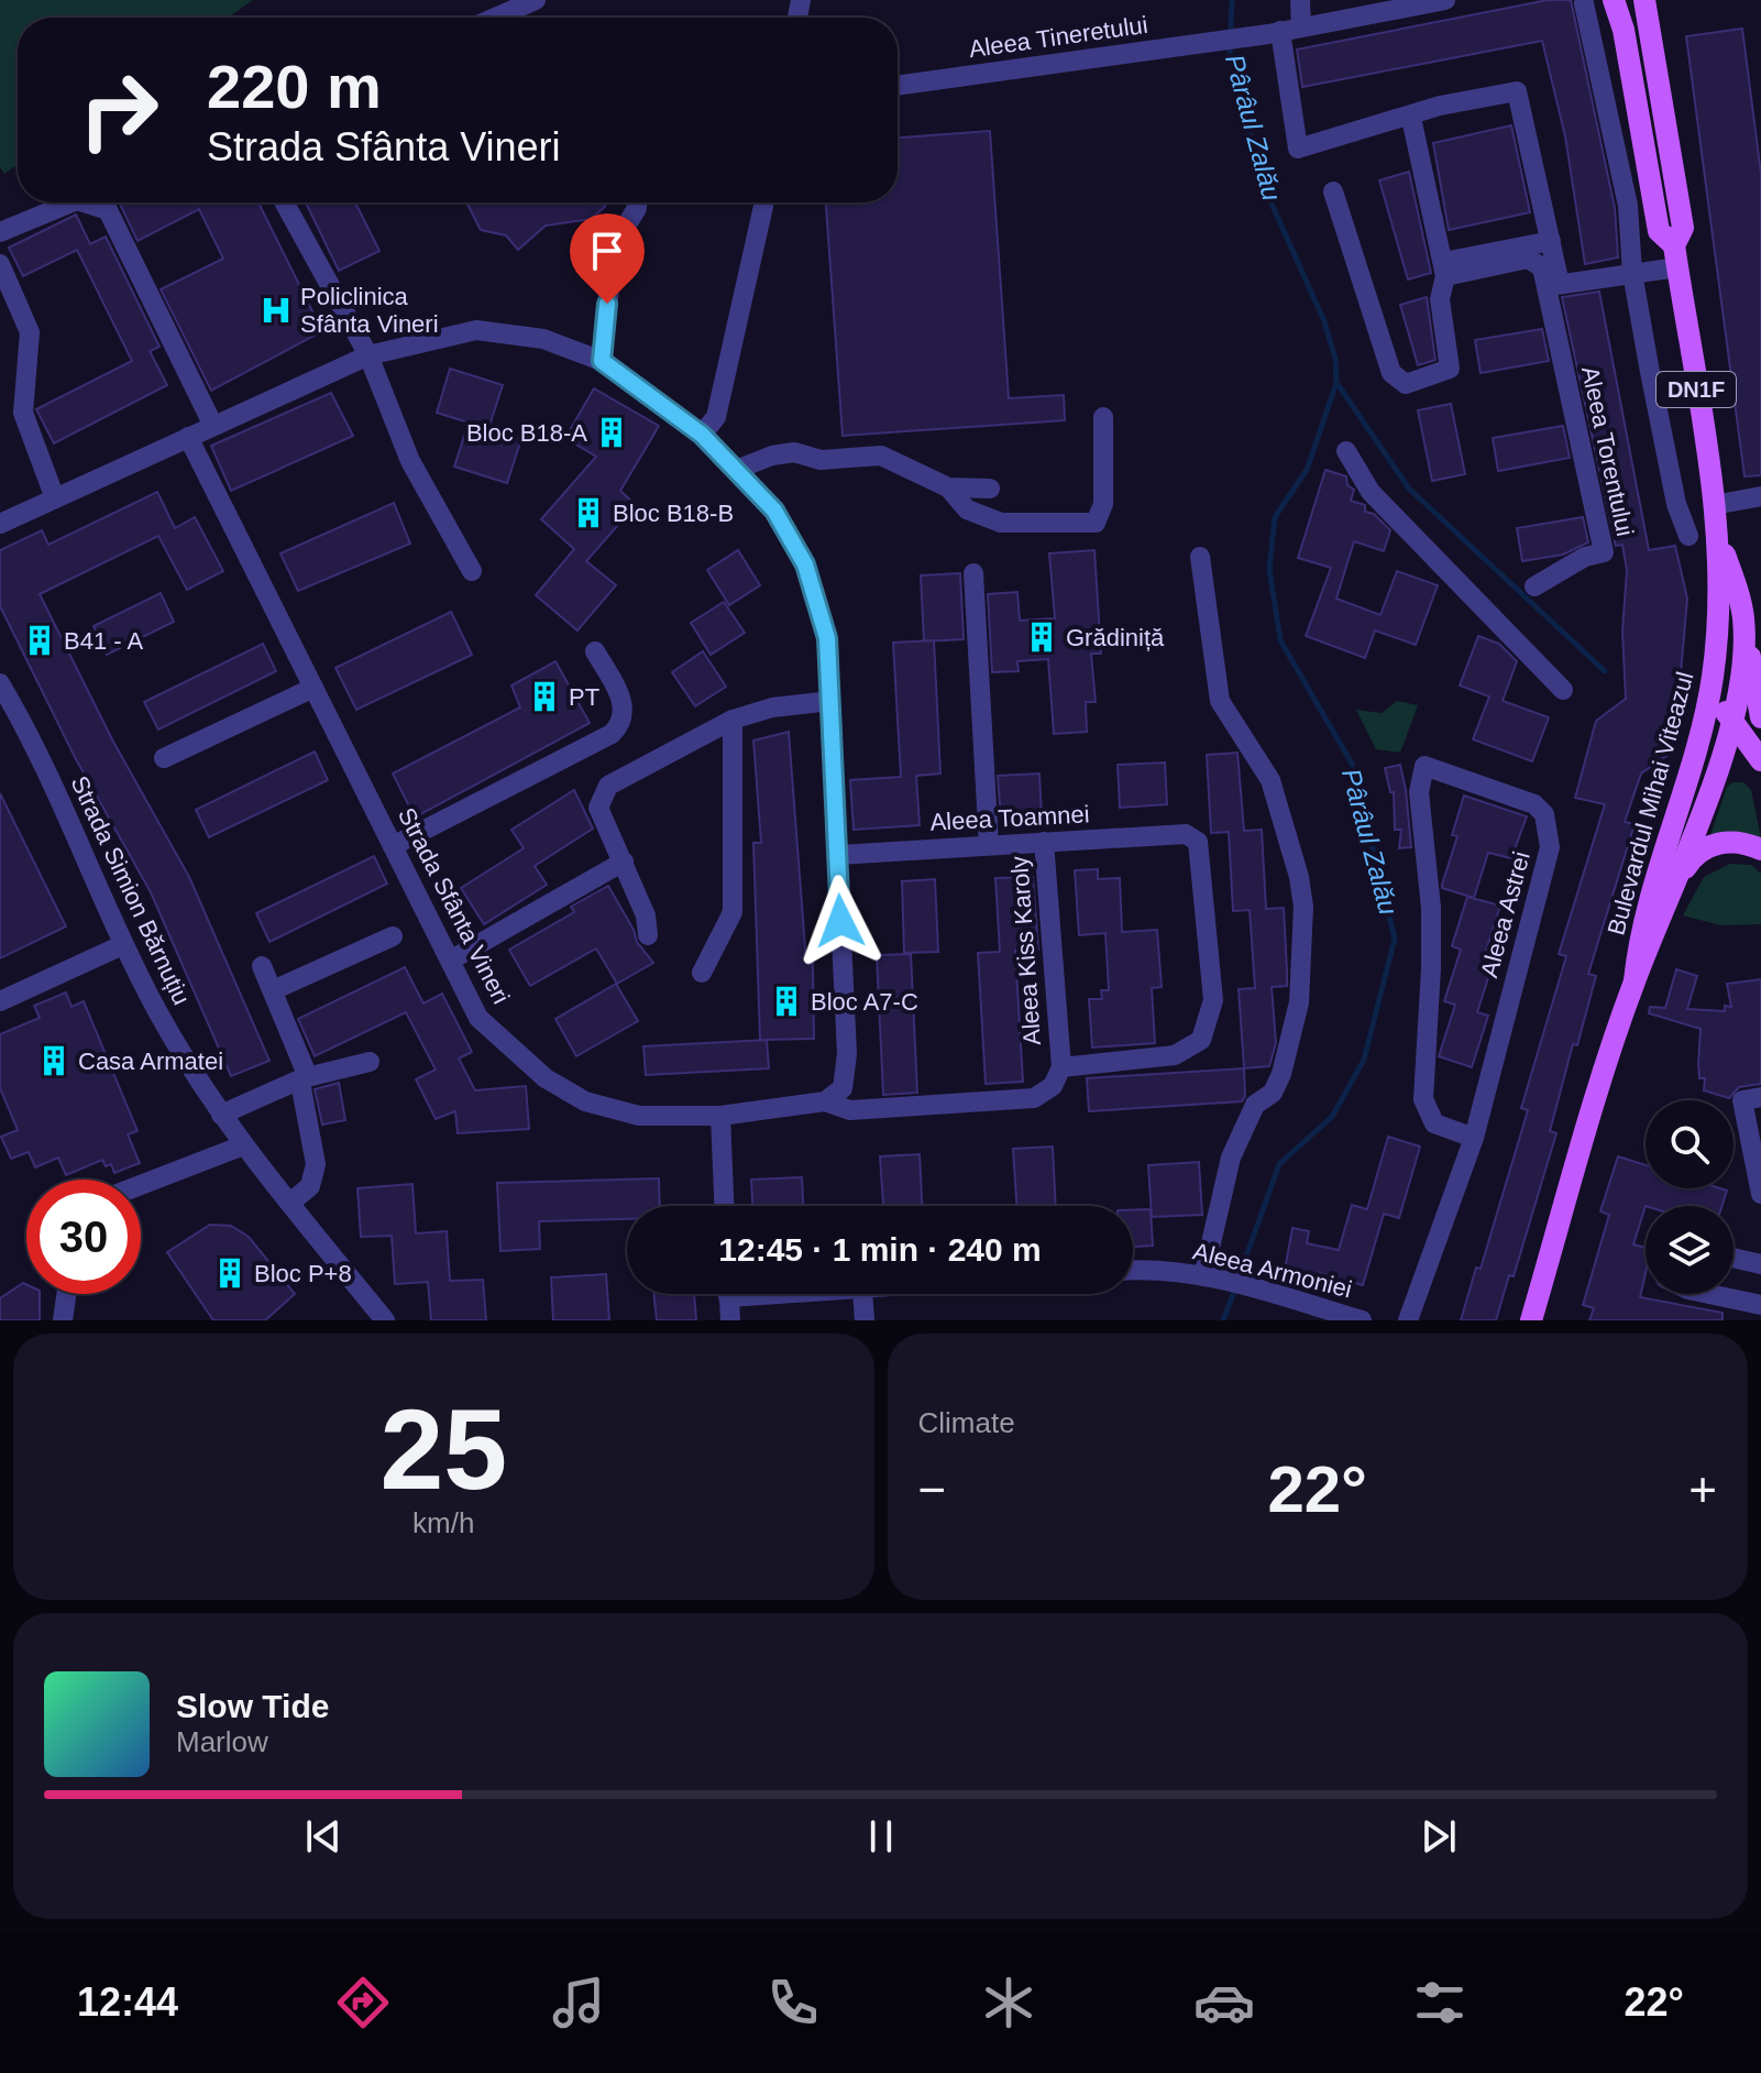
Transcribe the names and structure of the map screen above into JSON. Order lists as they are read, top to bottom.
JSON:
{
  "streets": {
    "main road": ["DN1F", "Bulevardul Mihai Viteazul"],
    "street": [
      "Aleea Tineretului",
      "Aleea Torentului",
      "Aleea Toamnei",
      "Strada Simion Bărnuțiu",
      "Strada Sfânta Vineri",
      "Aleea Astrei",
      "Aleea Kiss Karoly",
      "Aleea Armoniei"
    ]
  },
  "crossings": [
    ["DN1F", "Bulevardul Mihai Viteazul"],
    ["Aleea Toamnei", "Aleea Kiss Karoly"],
    ["Strada Sfânta Vineri", "Aleea Kiss Karoly"]
  ],
  "water": ["Pârâul Zalău"],
  "places": {
    "hospital": ["Policlinica Sfânta Vineri"],
    "building": [
      "Bloc B18-A",
      "Bloc B18-B",
      "Grădiniță",
      "B41 - A",
      "PT",
      "Bloc A7-C",
      "Casa Armatei",
      "Bloc P+8"
    ]
  },
  "page": {
    "turn": ["220 m", "Strada Sfânta Vineri"],
    "limit": "30",
    "trip": "12:45 · 1 min · 240 m",
    "tile": [
      ["25", "km/h"],
      "Climate"
    ],
    "heat": ["−", "22°", "+"],
    "song": ["Slow Tide", "Marlow"],
    "tabs": ["12:44", "22°"]
  }
}
